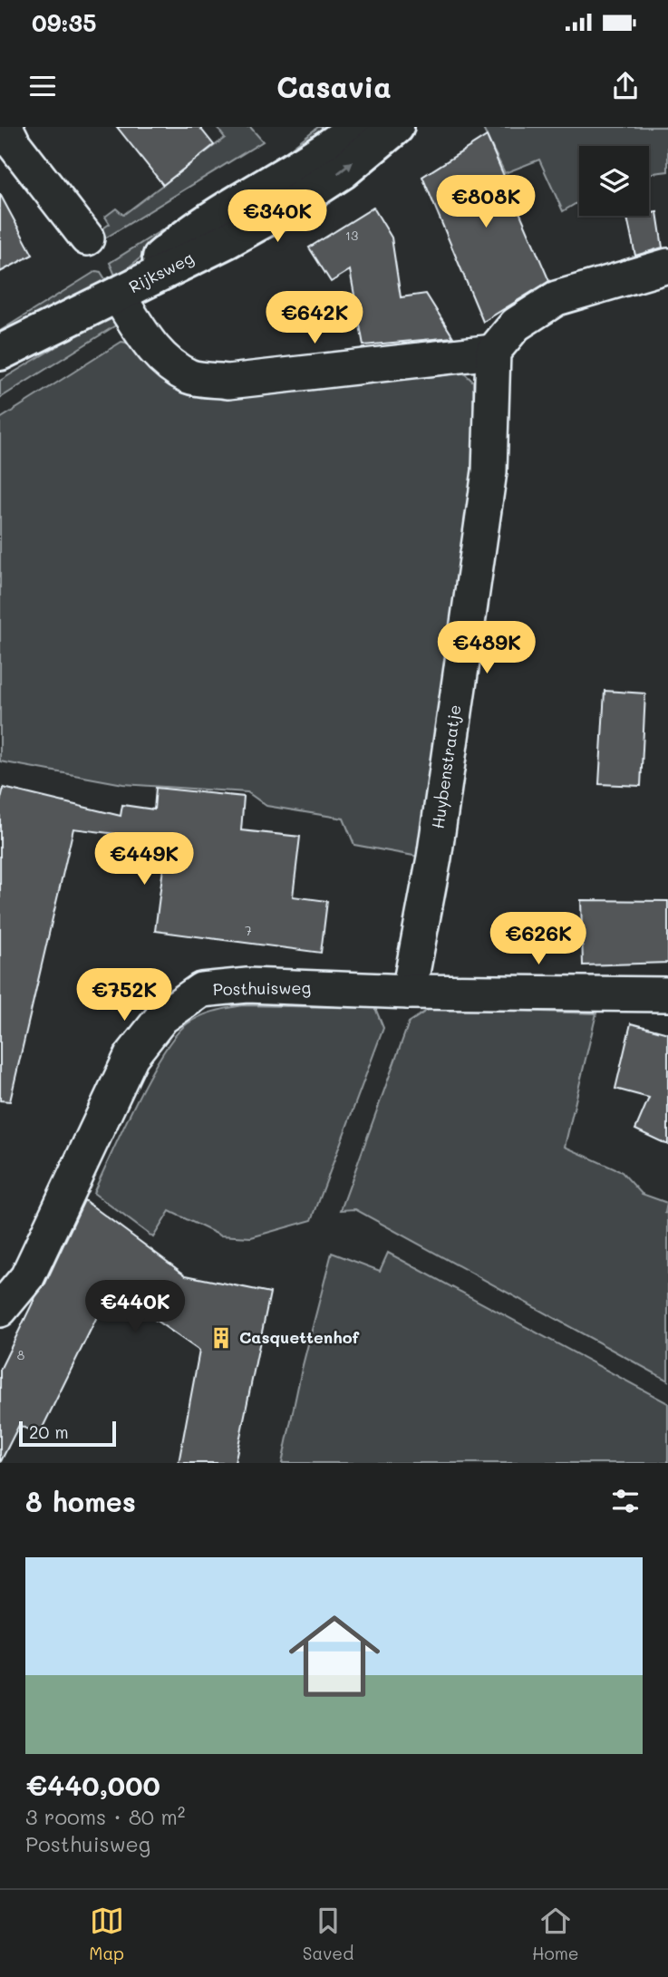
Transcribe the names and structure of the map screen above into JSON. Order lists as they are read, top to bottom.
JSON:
{
  "streets": {
    "main road": ["Rijksweg"],
    "street": ["Huybenstraatje", "Posthuisweg"]
  },
  "crossings": [
    ["Huybenstraatje", "Posthuisweg"]
  ],
  "places": {
    "building": ["Casquettenhof"]
  },
  "house_numbers": ["13", "7", "8"],
  "scale_bar": "20 m",
  "page": {
    "status": "09:35",
    "header": "Casavia",
    "price": [
      "€808K",
      "€340K",
      "€642K",
      "€489K",
      "€449K",
      "€626K",
      "€752K",
      "€440K"
    ],
    "scale": "20 m",
    "heading": "8 homes",
    "list": [
      {
        "name": "€440,000",
        "note": "3 rooms · 80 m² · Posthuisweg"
      }
    ],
    "tabs": ["Map", "Saved", "Home"]
  }
}
